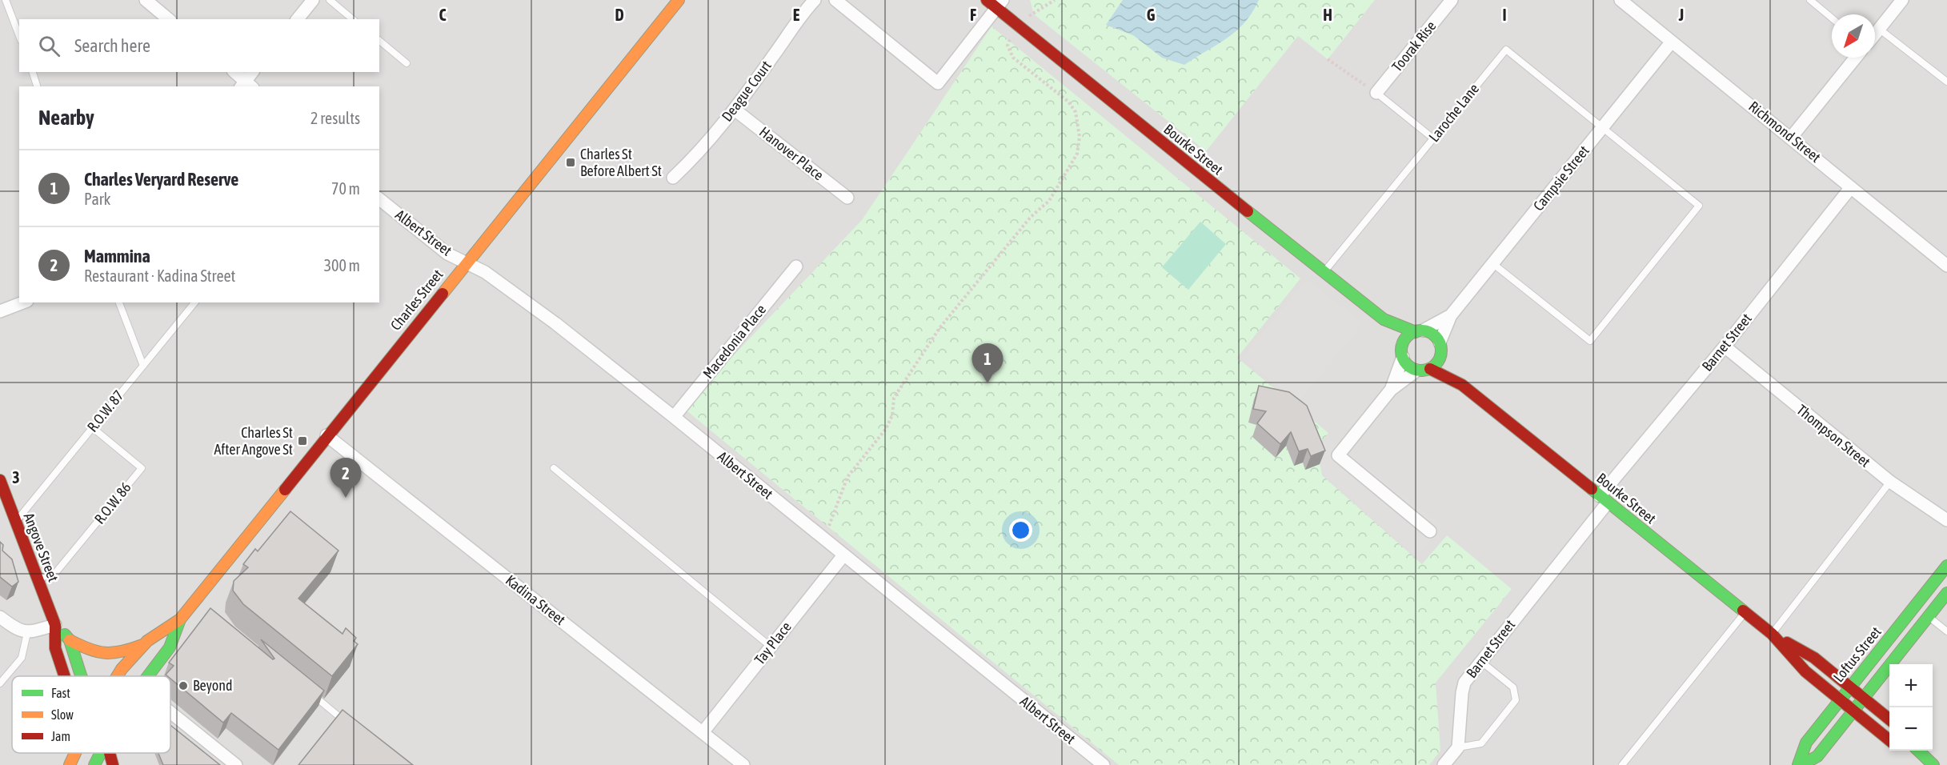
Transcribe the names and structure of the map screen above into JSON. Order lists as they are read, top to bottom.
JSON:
{
  "streets": {
    "main road": [
      "Bourke Street",
      "Charles Street",
      "Angove Street",
      "Loftus Street"
    ],
    "street": [
      "Toorak Rise",
      "Deague Court",
      "Richmond Street",
      "Hanover Place",
      "Campsie Street",
      "Albert Street",
      "Macedonia Place",
      "Barnet Street",
      "Thompson Street",
      "Kadina Street",
      "Tay Place"
    ],
    "lane": ["Laroche Lane", "R.O.W. 87", "R.O.W. 86"]
  },
  "crossings": [
    ["Deague Court", "Hanover Place"],
    ["Laroche Lane", "Bourke Street"],
    ["Laroche Lane", "Campsie Street"],
    ["Richmond Street", "Campsie Street"],
    ["Richmond Street", "Barnet Street"],
    ["Bourke Street", "Campsie Street"],
    ["Bourke Street", "Barnet Street"],
    ["Bourke Street", "Loftus Street"],
    ["Albert Street", "Charles Street"],
    ["Albert Street", "Macedonia Place"],
    ["Albert Street", "Tay Place"],
    ["Charles Street", "Kadina Street"],
    ["Barnet Street", "Thompson Street"],
    ["R.O.W. 87", "R.O.W. 86"],
    ["R.O.W. 87", "Angove Street"],
    ["R.O.W. 86", "Angove Street"],
    ["Kadina Street", "Tay Place"]
  ],
  "places": {
    "transit": ["Charles St Before Albert St", "Charles St After Angove St"],
    "other": ["Beyond"]
  },
  "legend": ["Fast", "Slow", "Jam"],
  "north": "bottom left",
  "page": {
    "search": "Search here",
    "heading": ["Nearby", "2 results"],
    "list": [
      {
        "mark": "1",
        "name": "Charles Veryard Reserve",
        "note": "Park",
        "value": "70 m"
      },
      {
        "mark": "2",
        "name": "Mammina",
        "note": "Restaurant · Kadina Street",
        "value": "300 m"
      }
    ],
    "pins": ["1", "2"],
    "map_buttons": ["+", "−"]
  },
  "grid": {
    "columns": [
      "C",
      "D",
      "E",
      "F",
      "G",
      "H",
      "I",
      "J"
    ],
    "rows": ["3"]
  }
}
